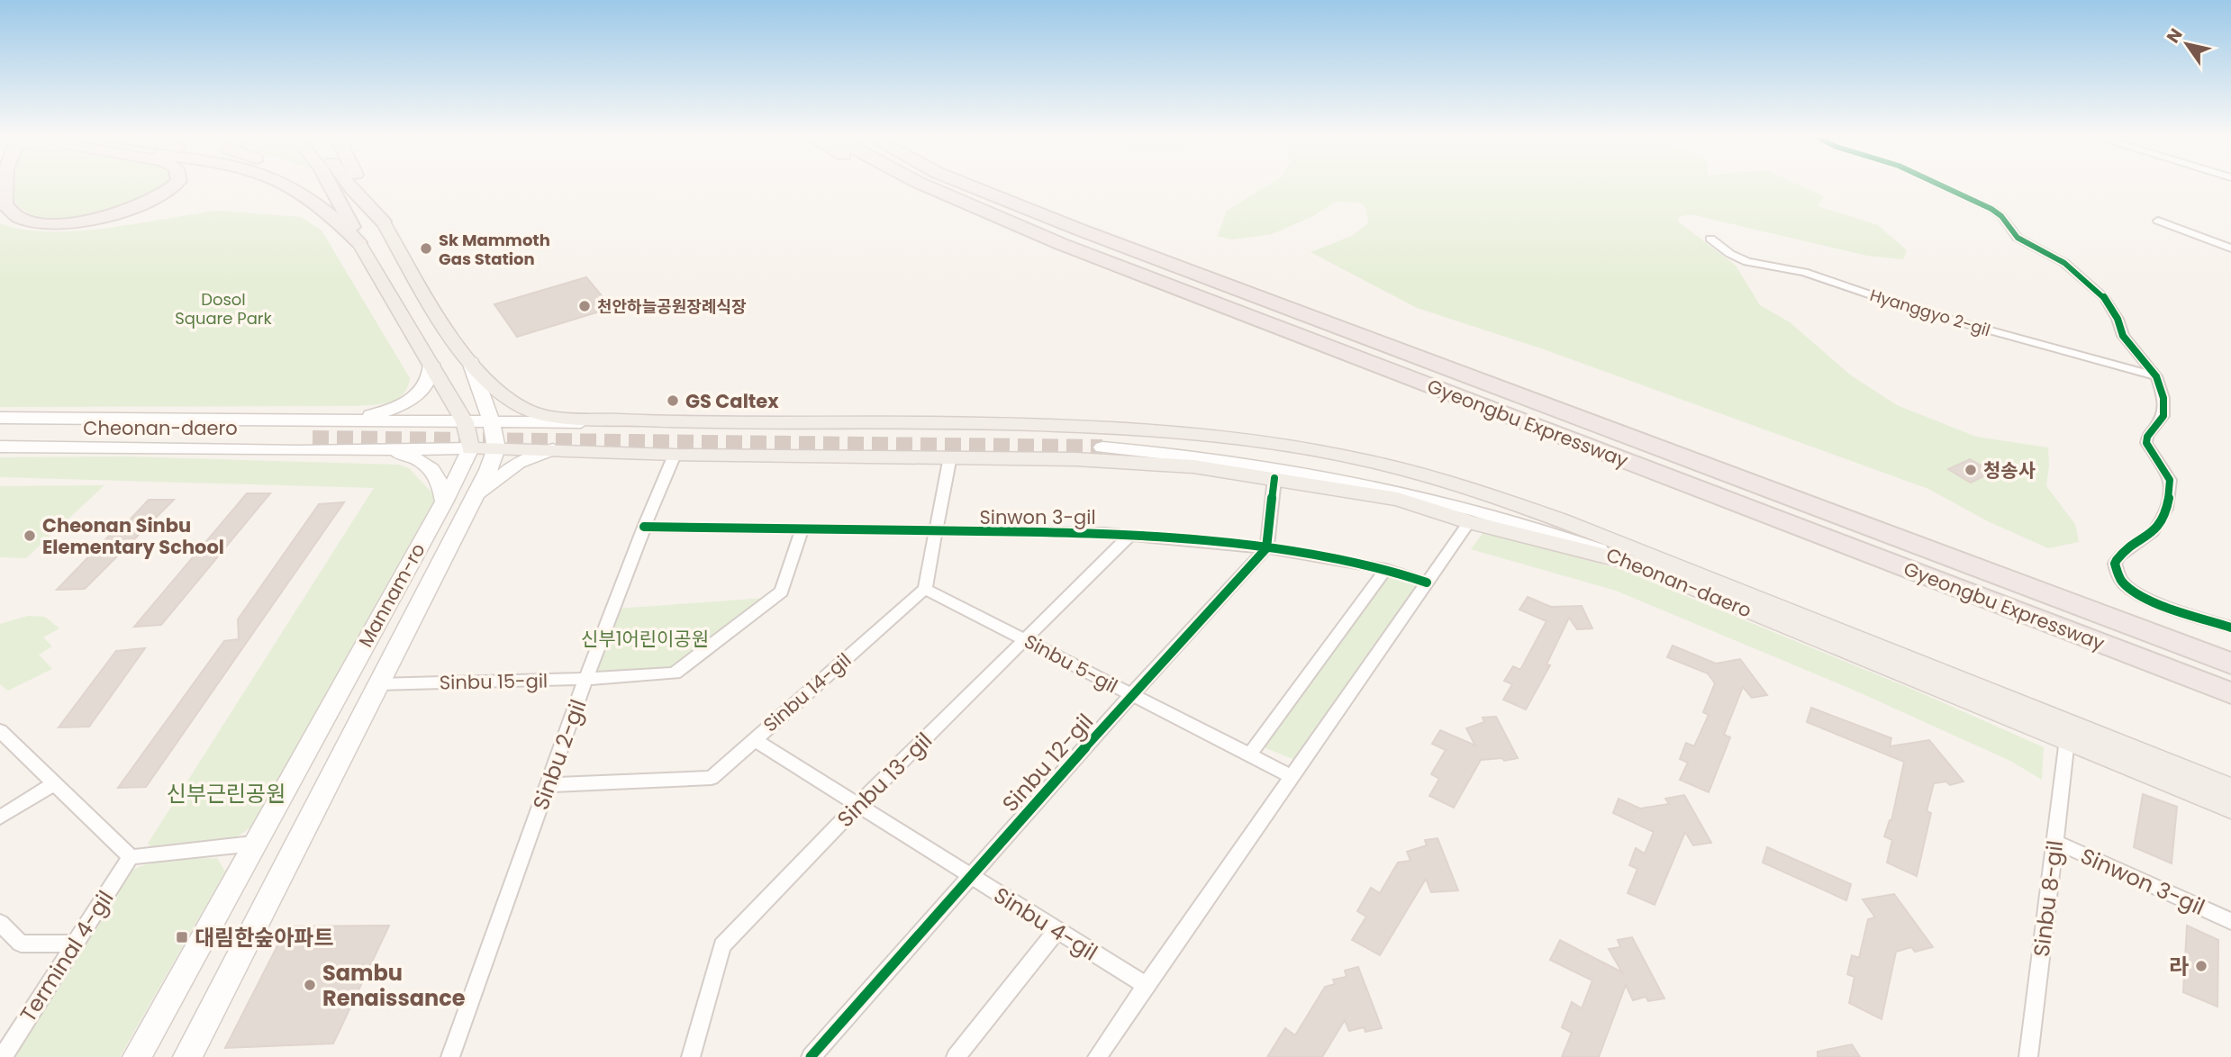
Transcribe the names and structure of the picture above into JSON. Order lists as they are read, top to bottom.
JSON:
{
  "streets": {
    "highway": ["Gyeongbu Expressway"],
    "main road": ["Cheonan-daero", "Mannam-ro"],
    "street": [
      "Hyanggyo 2-gil",
      "Sinwon 3-gil",
      "Sinbu 5-gil",
      "Sinbu 15-gil",
      "Sinbu 14-gil",
      "Sinbu 2-gil",
      "Sinbu 12-gil",
      "Sinbu 13-gil",
      "Sinbu 8-gil",
      "Sinbu 4-gil",
      "Terminal 4-gil"
    ]
  },
  "crossings": [
    ["Cheonan-daero", "Sinbu 8-gil"],
    ["Sinwon 3-gil", "Sinbu 15-gil"],
    ["Sinwon 3-gil", "Sinbu 2-gil"],
    ["Sinwon 3-gil", "Sinbu 12-gil"],
    ["Sinwon 3-gil", "Sinbu 13-gil"],
    ["Sinwon 3-gil", "Sinbu 8-gil"],
    ["Mannam-ro", "Sinbu 15-gil"],
    ["Sinbu 5-gil", "Sinbu 14-gil"],
    ["Sinbu 5-gil", "Sinbu 12-gil"],
    ["Sinbu 5-gil", "Sinbu 13-gil"],
    ["Sinbu 15-gil", "Sinbu 2-gil"],
    ["Sinbu 14-gil", "Sinbu 2-gil"],
    ["Sinbu 14-gil", "Sinbu 4-gil"],
    ["Sinbu 12-gil", "Sinbu 4-gil"],
    ["Sinbu 13-gil", "Sinbu 4-gil"]
  ],
  "parks": ["Dosol Square Park", "신부1어린이공원", "신부근린공원"],
  "places": {
    "other": [
      "Sk Mammoth Gas Station",
      "천안하늘공원장례식장",
      "GS Caltex",
      "청송사",
      "Cheonan Sinbu Elementary School",
      "라",
      "Sambu Renaissance"
    ],
    "transit": ["대림한숲아파트"]
  },
  "north": "top left"
}
